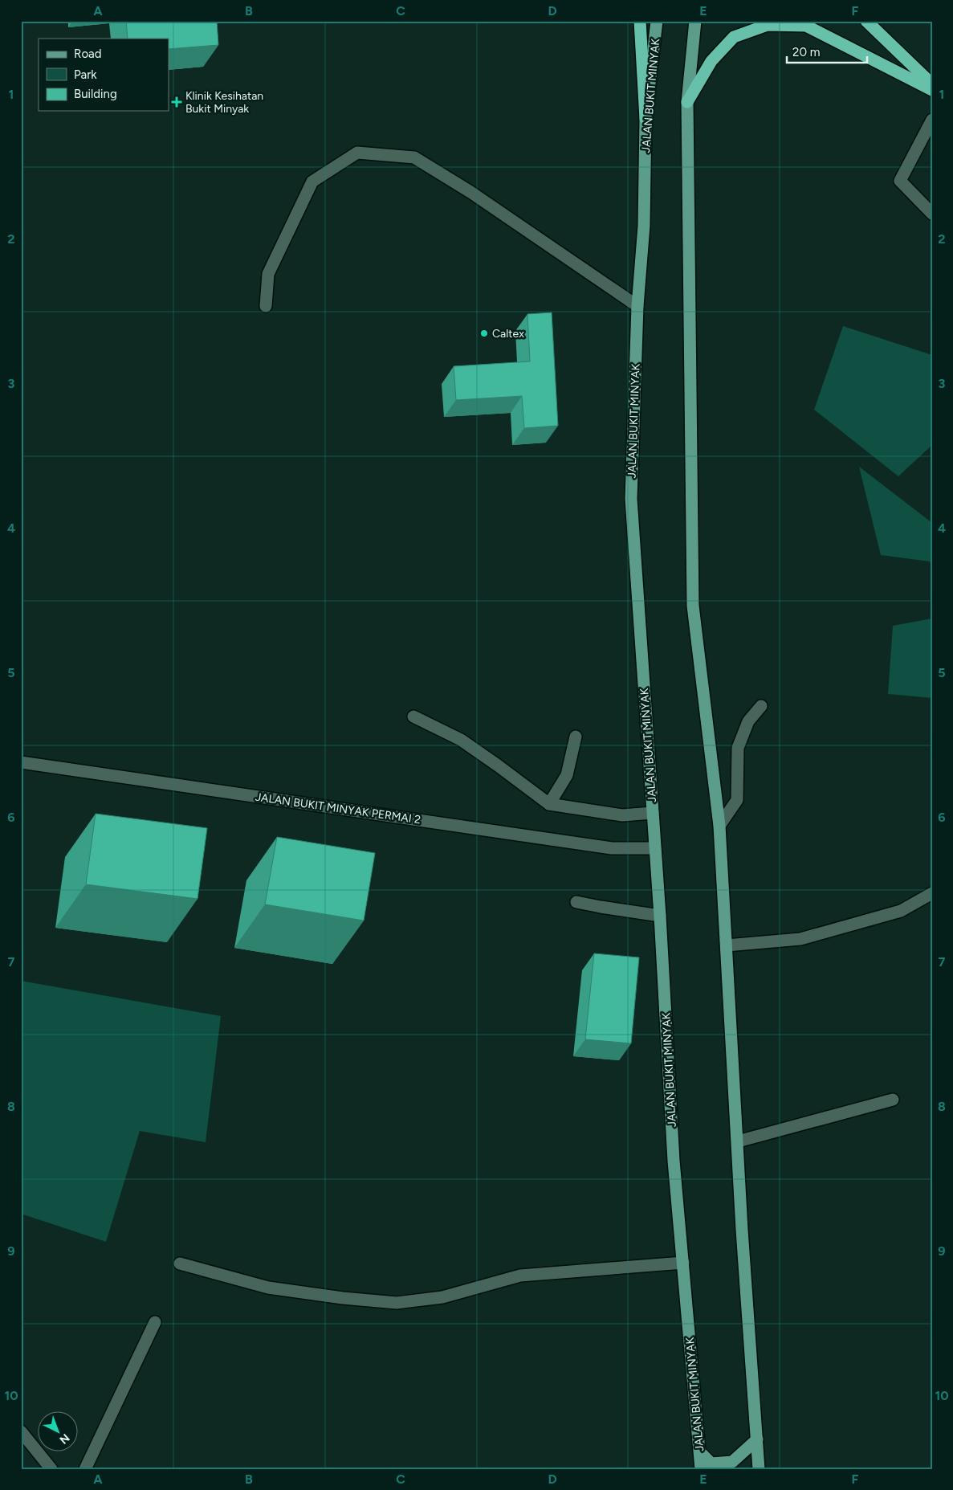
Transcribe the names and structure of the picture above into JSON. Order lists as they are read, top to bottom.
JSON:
{
  "streets": {
    "main road": ["JALAN BUKIT MINYAK"],
    "street": ["JALAN BUKIT MINYAK PERMAI 2"]
  },
  "crossings": [
    ["JALAN BUKIT MINYAK", "JALAN BUKIT MINYAK PERMAI 2"]
  ],
  "places": {
    "health": ["Klinik Kesihatan Bukit Minyak"],
    "other": ["Caltex"]
  },
  "legend": ["Road", "Park", "Building"],
  "scale_bar": "20 m",
  "north": "bottom right",
  "grid": {
    "columns": [
      "A",
      "B",
      "C",
      "D",
      "E",
      "F"
    ],
    "rows": [
      "1",
      "2",
      "3",
      "4",
      "5",
      "6",
      "7",
      "8",
      "9",
      "10"
    ]
  }
}
